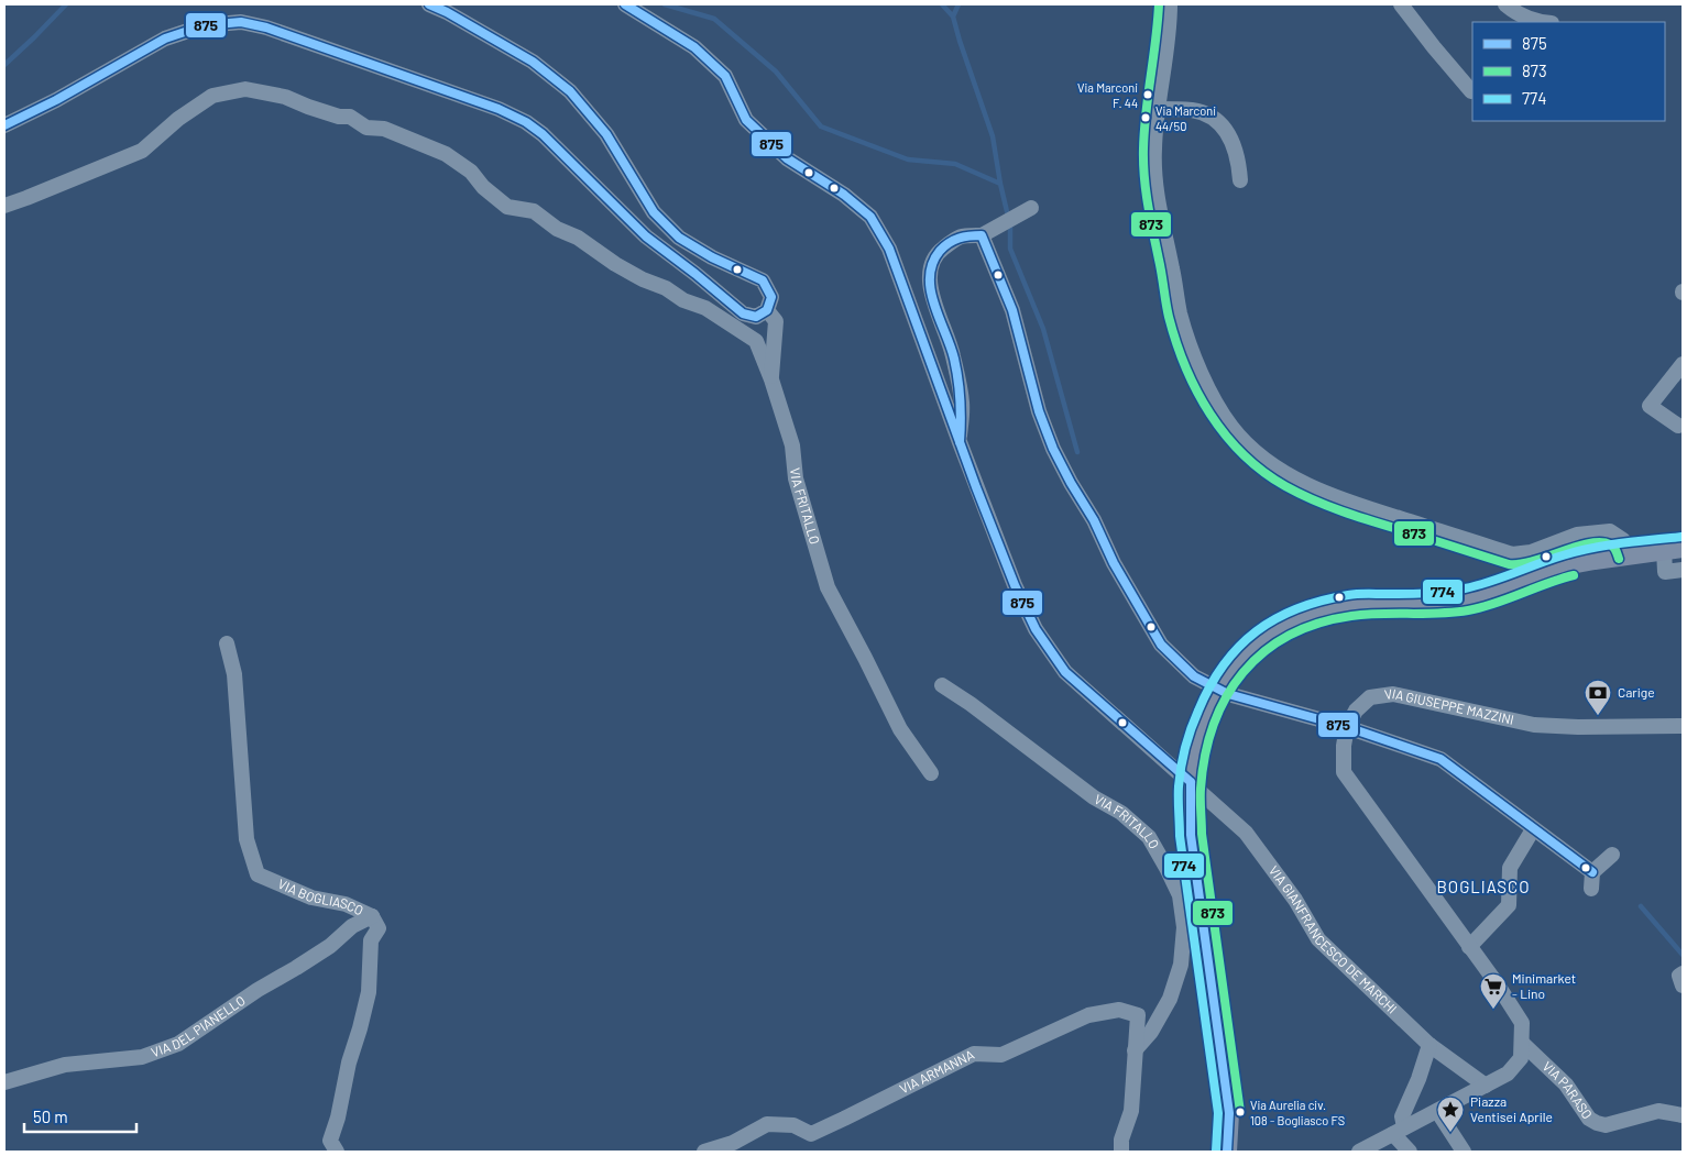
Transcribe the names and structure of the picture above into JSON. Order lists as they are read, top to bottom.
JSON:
{
  "streets": {
    "street": [
      "VIA FRITALLO",
      "VIA GIUSEPPE MAZZINI",
      "VIA BOGLIASCO",
      "VIA GIANFRANCESCO DE MARCHI",
      "VIA DEL PIANELLO",
      "VIA ARMANNA",
      "VIA PARASO"
    ]
  },
  "crossings": [
    ["VIA FRITALLO", "VIA ARMANNA"],
    ["VIA GIUSEPPE MAZZINI", "VIA PARASO"],
    ["VIA BOGLIASCO", "VIA DEL PIANELLO"]
  ],
  "districts": ["BOGLIASCO"],
  "places": {
    "other": ["Via Marconi F. 44", "Via Marconi 44/50", "Via Aurelia civ. 108 - Bogliasco FS"],
    "bank": ["Carige"],
    "supermarket": ["Minimarket - Lino"],
    "place": ["Piazza Ventisei Aprile"]
  },
  "lines": ["transit line 875", "transit line 873", "transit line 774"],
  "legend": ["875", "873", "774"],
  "scale_bar": "50 m"
}
